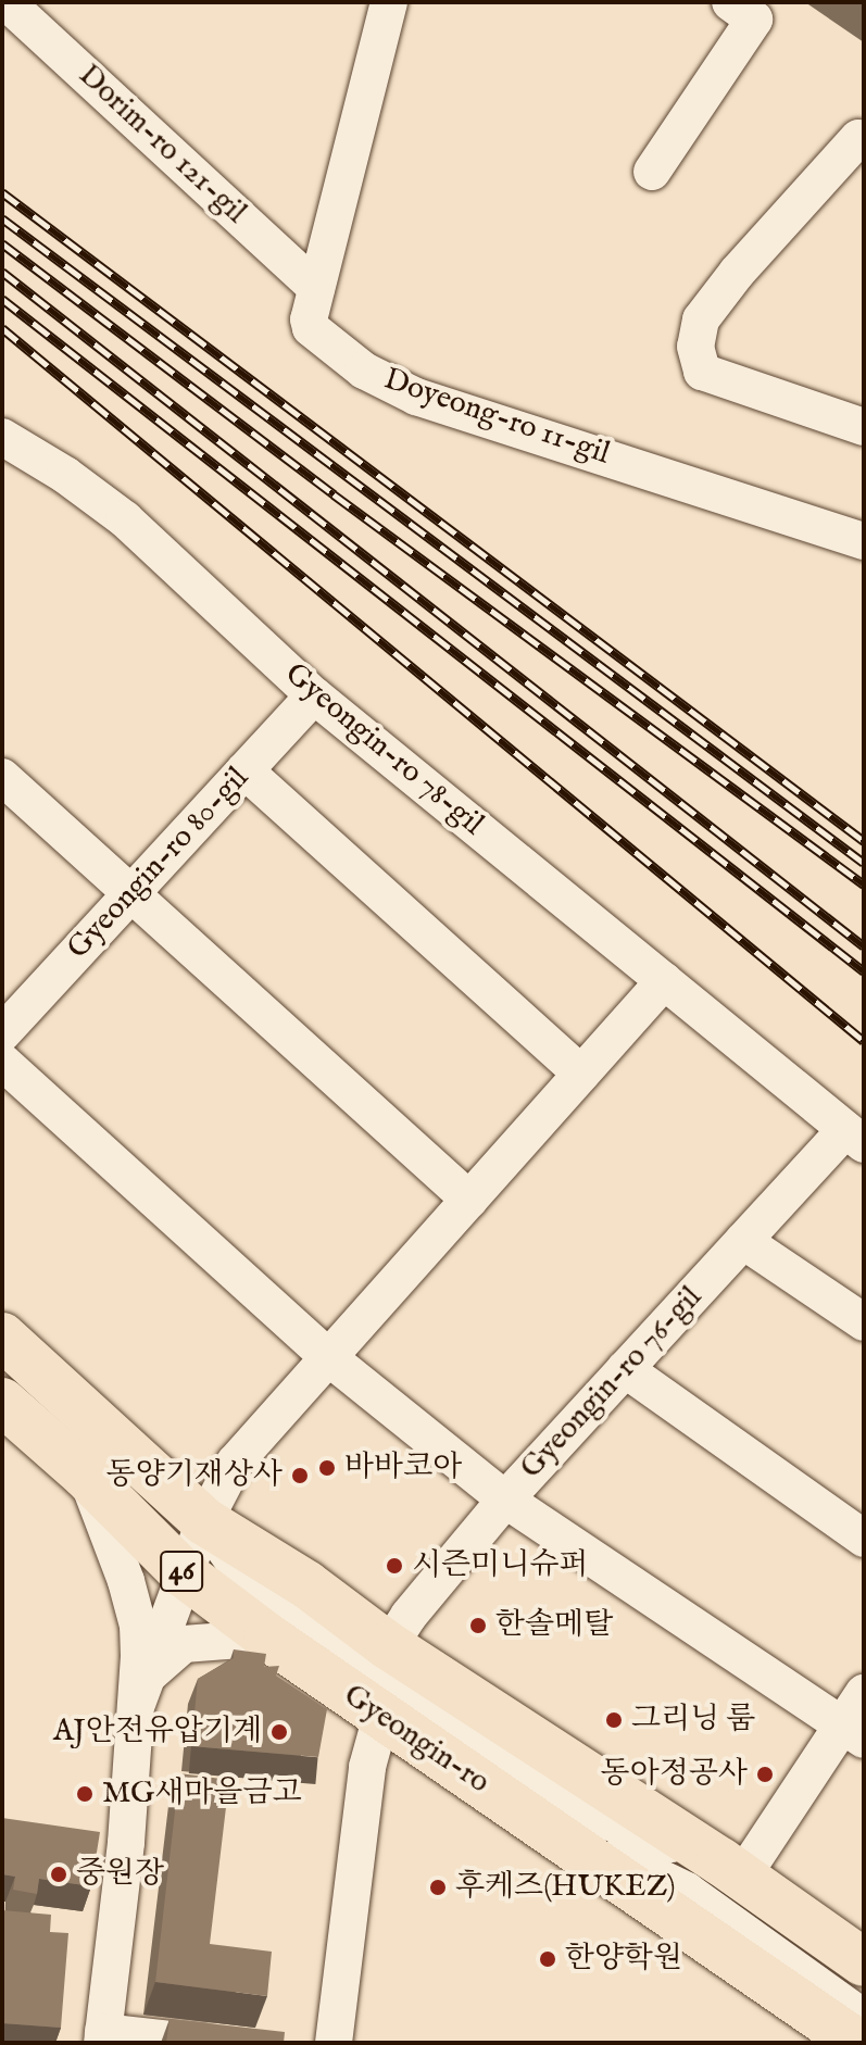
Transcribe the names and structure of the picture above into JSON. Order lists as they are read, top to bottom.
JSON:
{
  "streets": {
    "main road": ["46", "Gyeongin-ro"],
    "street": [
      "Dorim-ro 121-gil",
      "Doyeong-ro 11-gil",
      "Gyeongin-ro 78-gil",
      "Gyeongin-ro 80-gil",
      "Gyeongin-ro 76-gil"
    ]
  },
  "crossings": [
    ["Dorim-ro 121-gil", "Doyeong-ro 11-gil"],
    ["Gyeongin-ro 78-gil", "Gyeongin-ro 80-gil"],
    ["Gyeongin-ro 78-gil", "Gyeongin-ro 76-gil"],
    ["Gyeongin-ro 76-gil", "Gyeongin-ro"]
  ],
  "places": [
    "바바코아",
    "동양기재상사",
    "시즌미니슈퍼",
    "한솔메탈",
    "그리닝 룸",
    "AJ안전유압기계",
    "동아정공사",
    "MG새마을금고",
    "중원장",
    "후케즈(HUKEZ)",
    "한양학원"
  ]
}
